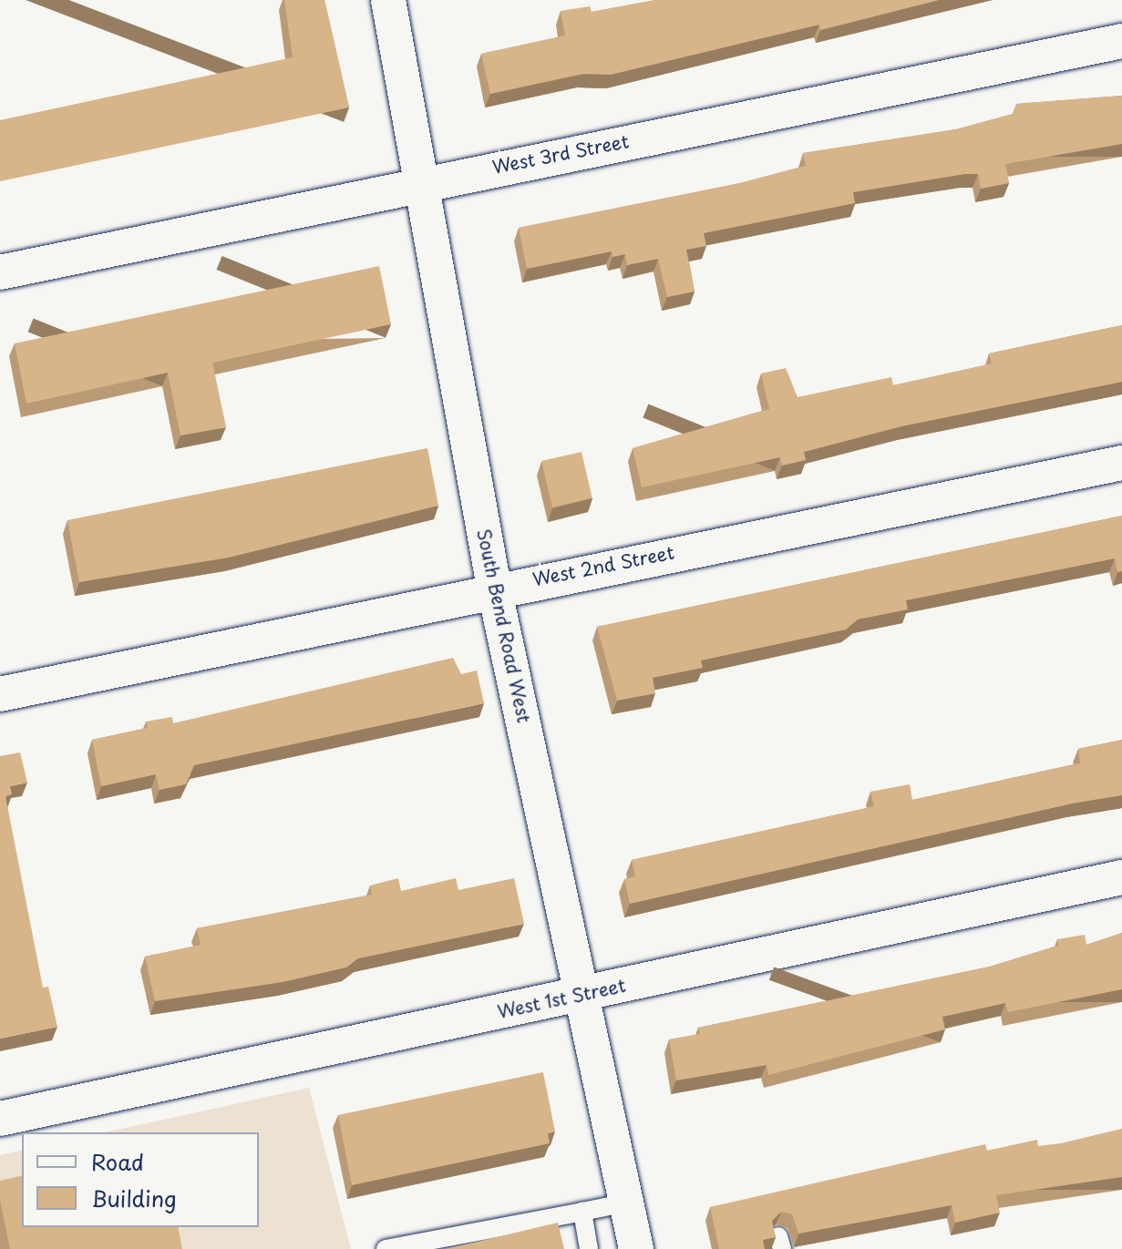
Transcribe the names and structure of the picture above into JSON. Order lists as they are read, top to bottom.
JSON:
{
  "streets": {
    "street": [
      "West 3rd Street",
      "West 2nd Street",
      "South Bend Road West",
      "West 1st Street"
    ]
  },
  "crossings": [
    ["West 3rd Street", "South Bend Road West"],
    ["West 2nd Street", "South Bend Road West"],
    ["South Bend Road West", "West 1st Street"]
  ],
  "legend": ["Road", "Building"]
}
